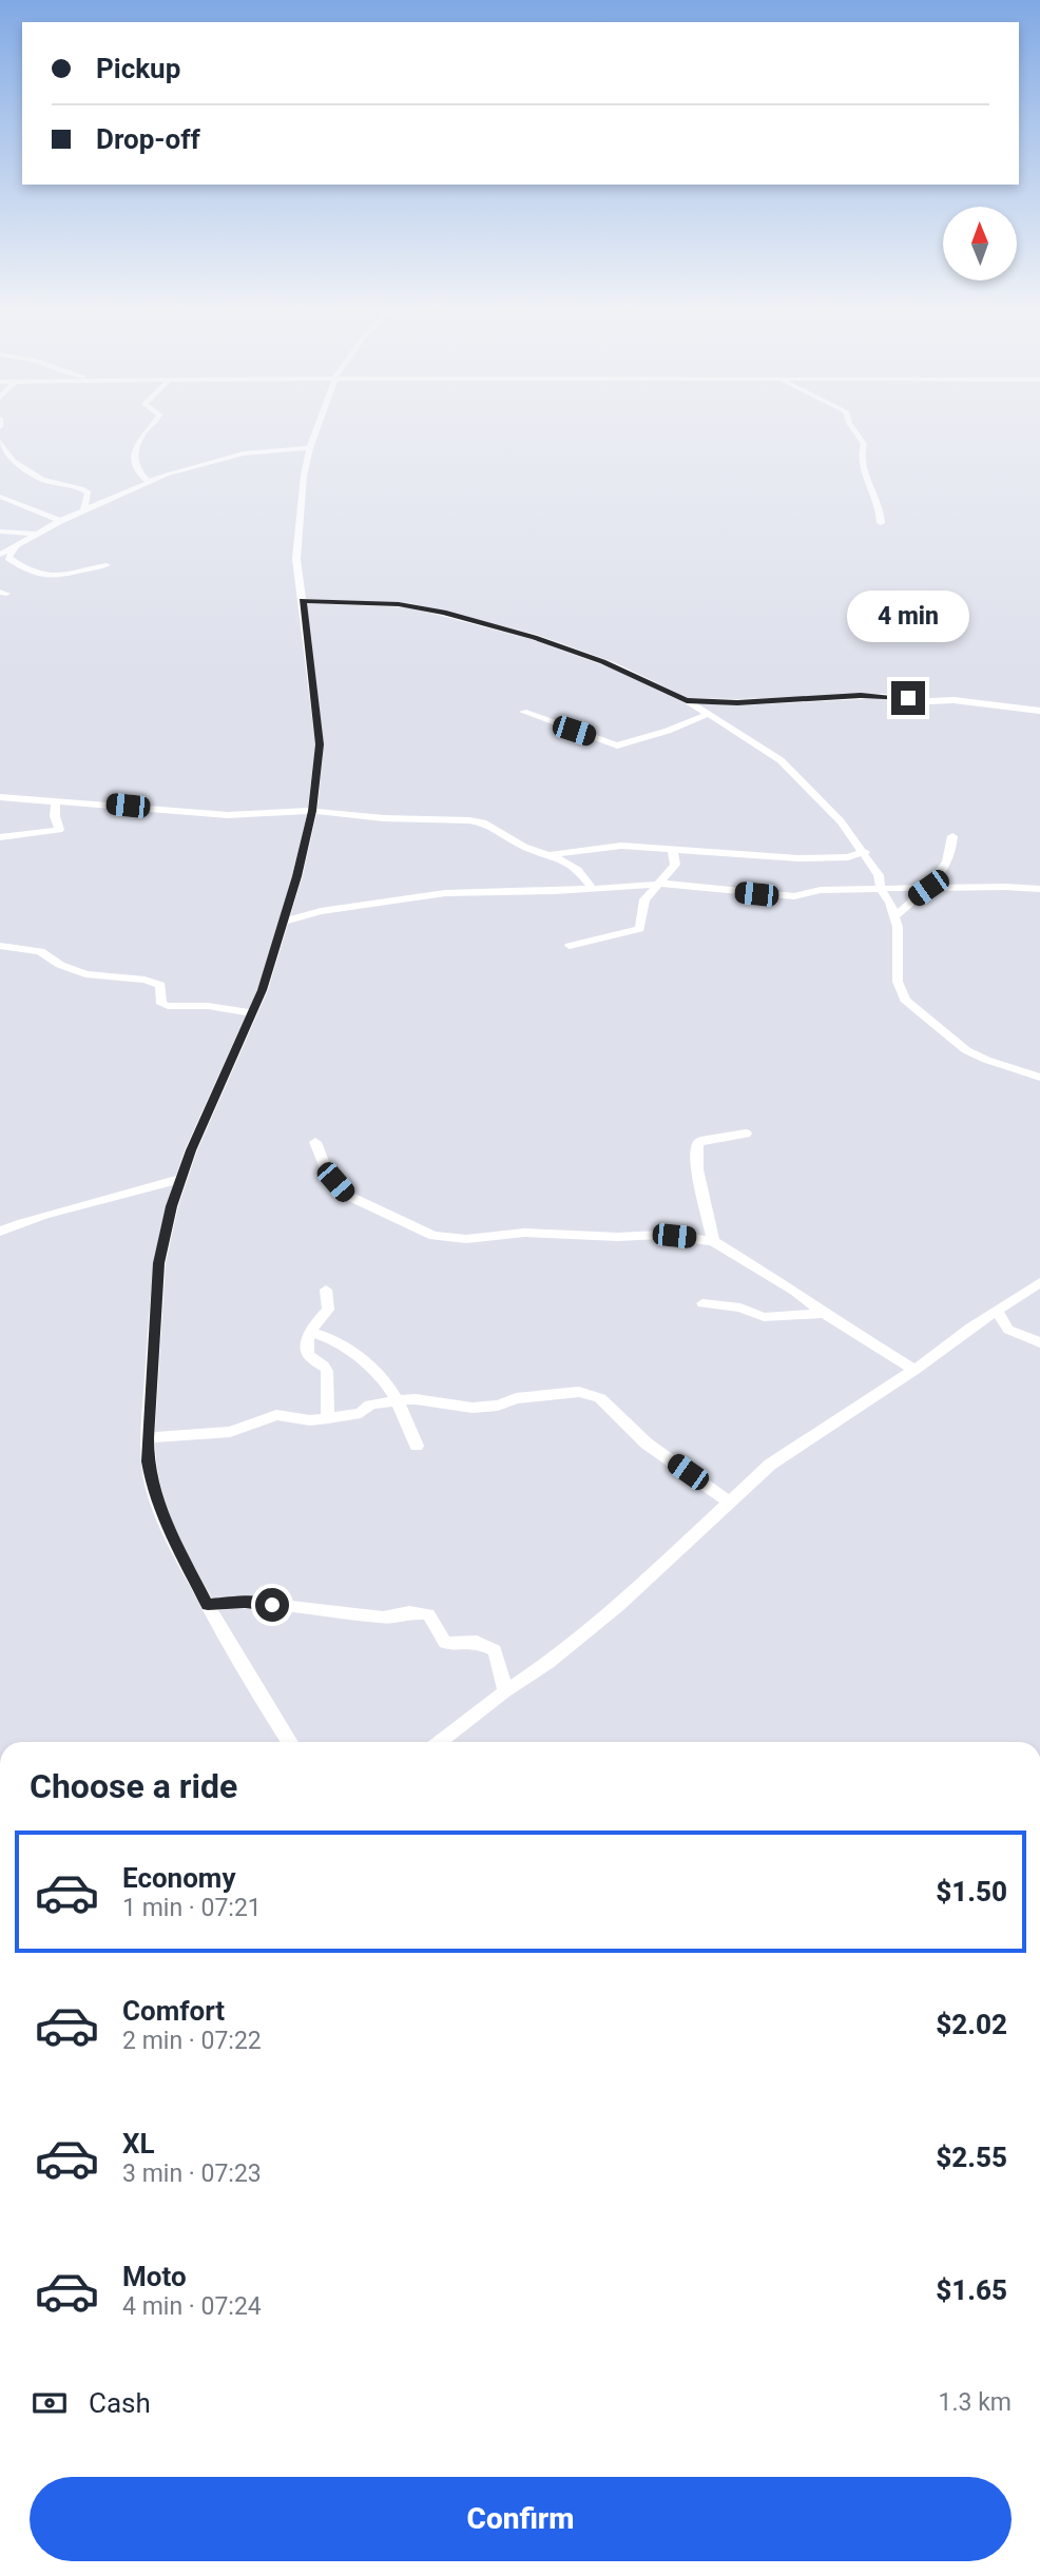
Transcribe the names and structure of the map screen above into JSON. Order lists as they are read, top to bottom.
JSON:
{
  "north": "top",
  "page": {
    "banner": ["Pickup", "Drop-off"],
    "bubble": "4 min",
    "heading": "Choose a ride",
    "list": [
      {
        "name": "Economy",
        "note": "1 min · 07:21",
        "value": "$1.50"
      },
      {
        "name": "Comfort",
        "note": "2 min · 07:22",
        "value": "$2.02"
      },
      {
        "name": "XL",
        "note": "3 min · 07:23",
        "value": "$2.55"
      },
      {
        "name": "Moto",
        "note": "4 min · 07:24",
        "value": "$1.65"
      }
    ],
    "pay": ["Cash", "1.3 km"],
    "buttons": "Confirm"
  }
}
